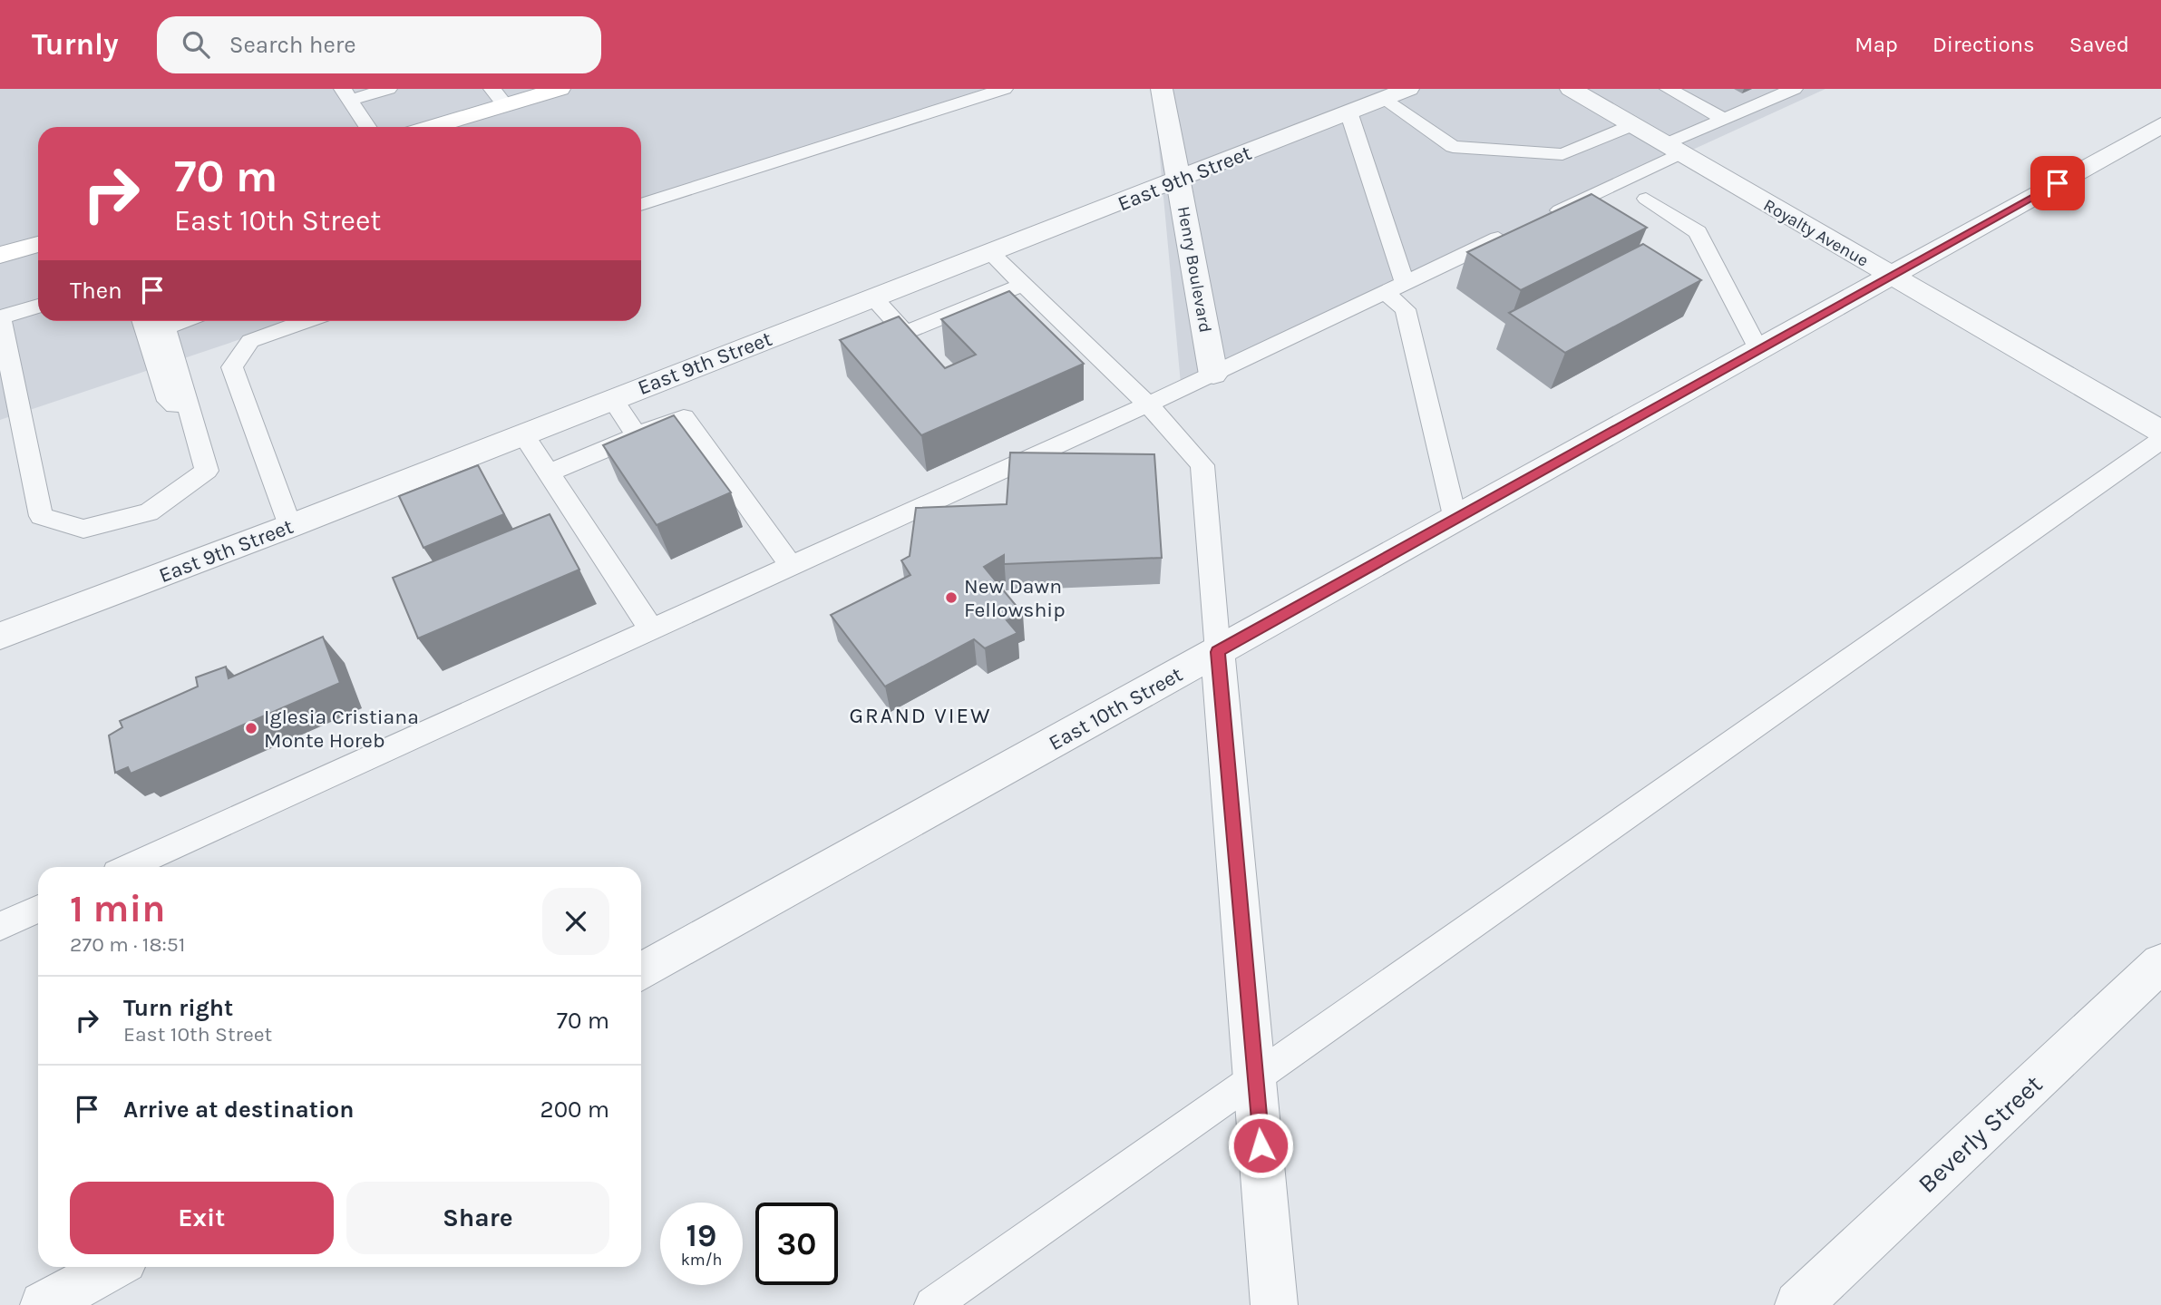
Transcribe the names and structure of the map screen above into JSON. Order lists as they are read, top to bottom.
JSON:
{
  "streets": {
    "street": [
      "East 9th Street",
      "Royalty Avenue",
      "Henry Boulevard",
      "East 10th Street",
      "Beverly Street"
    ]
  },
  "crossings": [
    ["East 9th Street", "Henry Boulevard"],
    ["Royalty Avenue", "East 10th Street"]
  ],
  "districts": ["GRAND VIEW"],
  "places": ["New Dawn Fellowship", "Iglesia Cristiana Monte Horeb"],
  "page": {
    "header": "Turnly",
    "search": "Search here",
    "nav": ["Map", "Directions", "Saved"],
    "turn": ["70 m", "East 10th Street"],
    "then": "Then",
    "heading": ["1 min", "270 m · 18:51"],
    "list": [
      {
        "name": "Turn right",
        "note": "East 10th Street",
        "value": "70 m"
      },
      {
        "name": "Arrive at destination",
        "value": "200 m"
      }
    ],
    "buttons": ["Exit", "Share"],
    "speed": "19 km/h",
    "limit": "30"
  }
}
